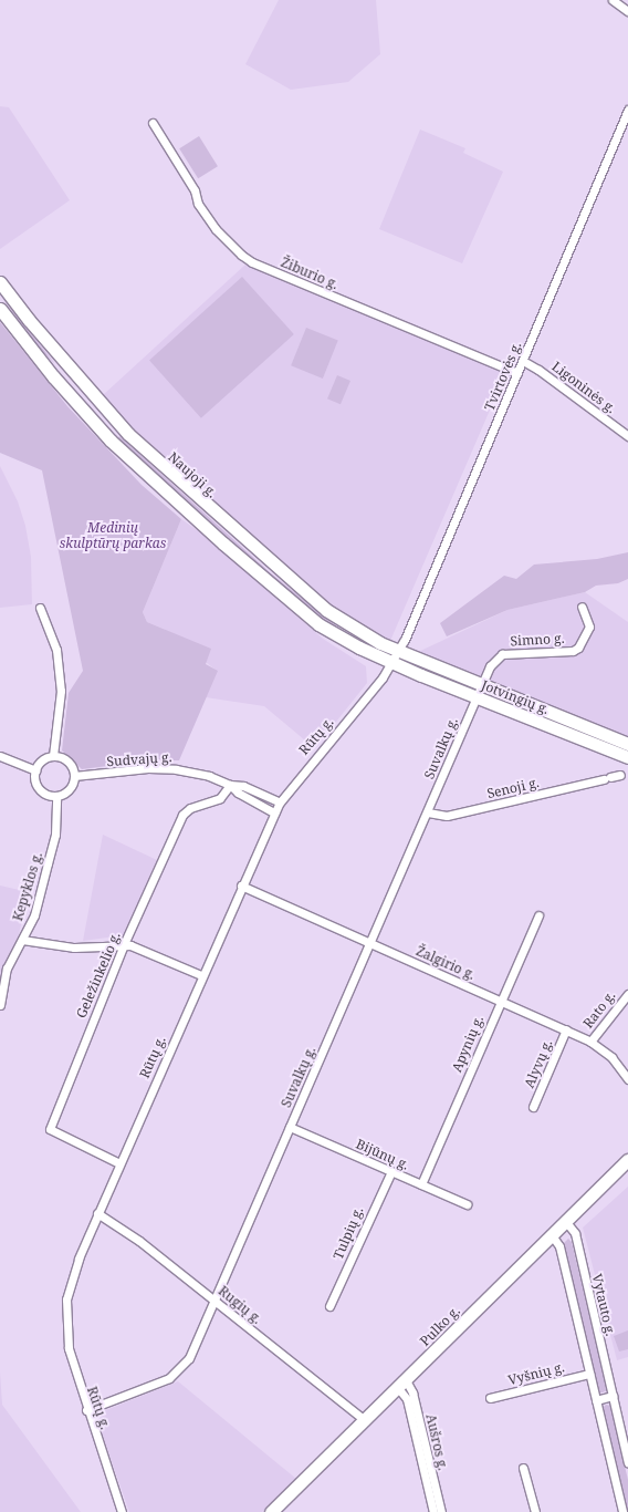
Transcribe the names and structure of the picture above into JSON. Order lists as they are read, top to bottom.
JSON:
{
  "streets": {
    "main road": ["Naujoji g.", "Jotvingių g.", "Pulko g."],
    "street": [
      "Žiburio g.",
      "Tvirtovės g.",
      "Ligoninės g.",
      "Simno g.",
      "Rūtų g.",
      "Suvalkų g.",
      "Sudvajų g.",
      "Senoji g.",
      "Kepyklos g.",
      "Žalgirio g.",
      "Geležinkelio g.",
      "Rato g.",
      "Apynių g.",
      "Alyvų g.",
      "Bijūnų g.",
      "Tulpių g.",
      "Rugių g.",
      "Vytauto g.",
      "Vyšnių g.",
      "Aušros g."
    ]
  },
  "crossings": [
    ["Žiburio g.", "Tvirtovės g."],
    ["Tvirtovės g.", "Ligoninės g."],
    ["Tvirtovės g.", "Naujoji g."],
    ["Tvirtovės g.", "Jotvingių g."],
    ["Tvirtovės g.", "Rūtų g."],
    ["Naujoji g.", "Jotvingių g."],
    ["Naujoji g.", "Rūtų g."],
    ["Simno g.", "Jotvingių g."],
    ["Simno g.", "Suvalkų g."],
    ["Jotvingių g.", "Rūtų g."],
    ["Jotvingių g.", "Suvalkų g."],
    ["Rūtų g.", "Suvalkų g."],
    ["Rūtų g.", "Sudvajų g."],
    ["Rūtų g.", "Žalgirio g."],
    ["Rūtų g.", "Geležinkelio g."],
    ["Rūtų g.", "Rugių g."],
    ["Suvalkų g.", "Senoji g."],
    ["Suvalkų g.", "Žalgirio g."],
    ["Suvalkų g.", "Bijūnų g."],
    ["Suvalkų g.", "Rugių g."],
    ["Sudvajų g.", "Kepyklos g."],
    ["Sudvajų g.", "Geležinkelio g."],
    ["Žalgirio g.", "Rato g."],
    ["Žalgirio g.", "Apynių g."],
    ["Žalgirio g.", "Alyvų g."],
    ["Apynių g.", "Bijūnų g."],
    ["Bijūnų g.", "Tulpių g."],
    ["Rugių g.", "Pulko g."],
    ["Vytauto g.", "Pulko g."],
    ["Pulko g.", "Aušros g."]
  ],
  "parks": ["Medinių skulptūrų parkas"]
}
